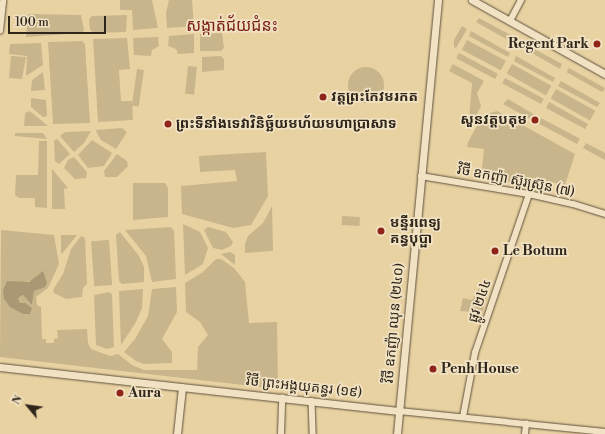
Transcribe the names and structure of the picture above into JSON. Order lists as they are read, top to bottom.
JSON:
{
  "streets": {
    "street": [
      "វិថី ឧកញ៉ា ស៊ួរស៊្រុន (៧)",
      "ផ្លូវ ២៤៤",
      "វិថី ឧកញ៉ា ឈុន (២៤០)",
      "វិថី ព្រះអង្គយុគន្ធរ (១៩)"
    ]
  },
  "crossings": [
    ["វិថី ឧកញ៉ា ស៊ួរស៊្រុន (៧)", "ផ្លូវ ២៤៤"],
    ["វិថី ឧកញ៉ា ស៊ួរស៊្រុន (៧)", "វិថី ឧកញ៉ា ឈុន (២៤០)"],
    ["ផ្លូវ ២៤៤", "វិថី ព្រះអង្គយុគន្ធរ (១៩)"],
    ["វិថី ឧកញ៉ា ឈុន (២៤០)", "វិថី ព្រះអង្គយុគន្ធរ (១៩)"]
  ],
  "districts": ["សង្កាត់ជ័យជំនះ"],
  "places": [
    "Regent Park",
    "វត្តព្រះកែវមរកត",
    "សួនវត្តបតុម",
    "ព្រះទីនាំងទេវាវិនិច្ឆ័យមហ័យមហាប្រាសាទ",
    "មន្ទីរពេទ្យ គន្ធបុប្ផា",
    "Le Botum",
    "Penh House",
    "Aura"
  ],
  "scale_bar": "100 m",
  "north": "top left"
}
